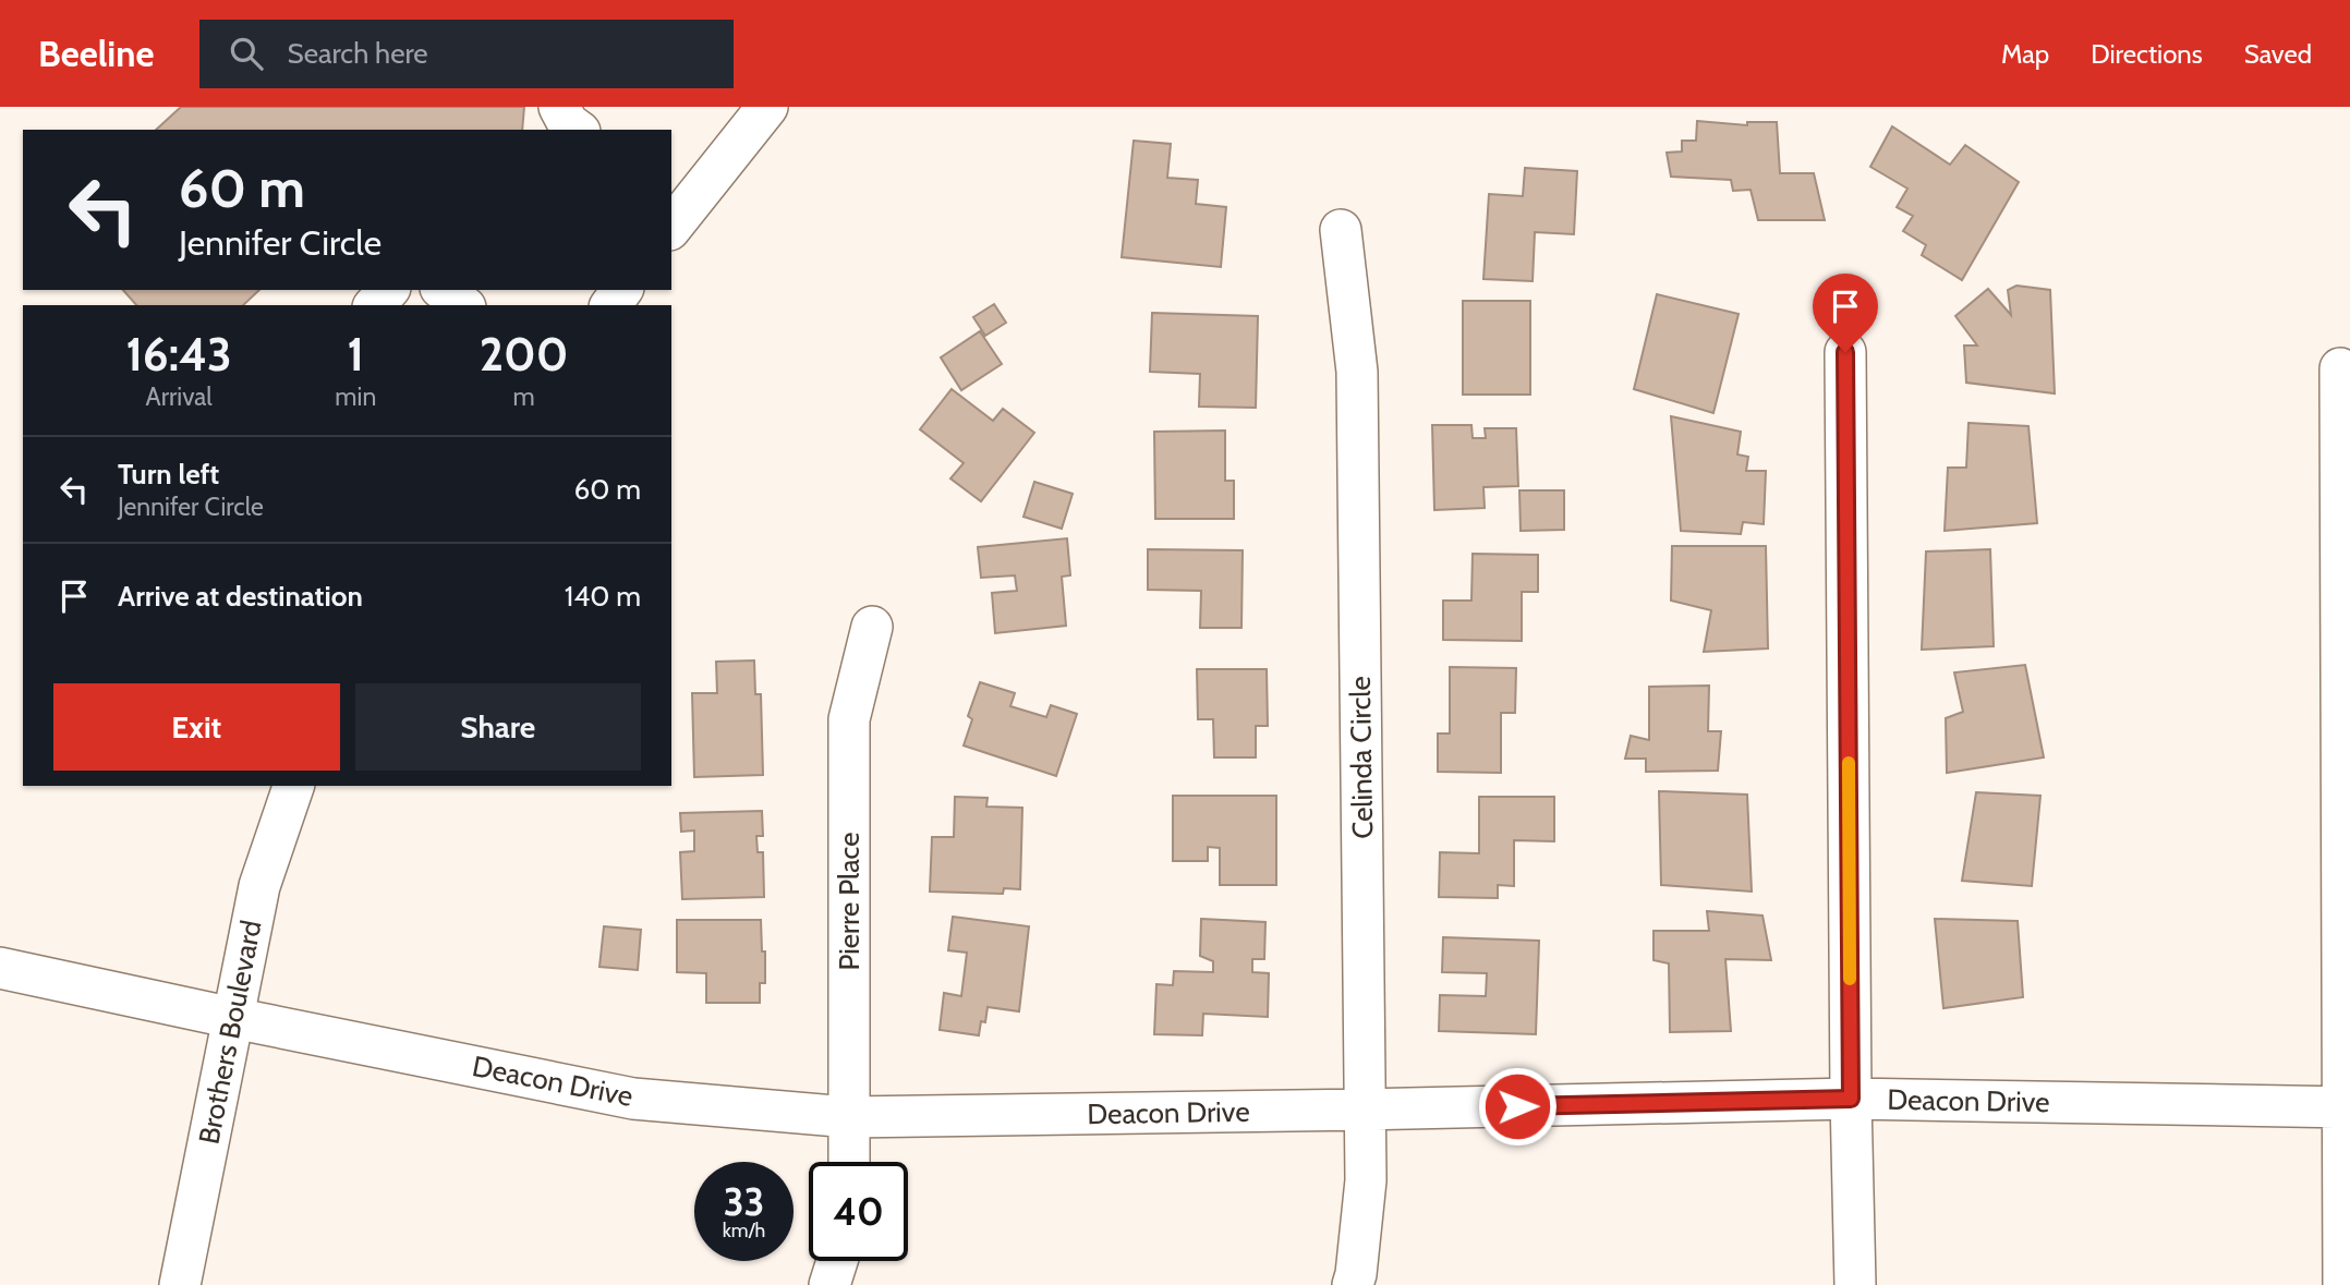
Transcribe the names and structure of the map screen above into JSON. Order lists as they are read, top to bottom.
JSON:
{
  "streets": {
    "street": [
      "Celinda Circle",
      "Pierre Place",
      "Brothers Boulevard",
      "Deacon Drive"
    ]
  },
  "crossings": [
    ["Celinda Circle", "Deacon Drive"],
    ["Pierre Place", "Deacon Drive"],
    ["Brothers Boulevard", "Deacon Drive"]
  ],
  "page": {
    "header": "Beeline",
    "search": "Search here",
    "nav": ["Map", "Directions", "Saved"],
    "turn": ["60 m", "Jennifer Circle"],
    "eta": [
      "16:43",
      "Arrival",
      "1",
      "min",
      "200",
      "m"
    ],
    "list": [
      {
        "name": "Turn left",
        "note": "Jennifer Circle",
        "value": "60 m"
      },
      {
        "name": "Arrive at destination",
        "value": "140 m"
      }
    ],
    "buttons": ["Exit", "Share"],
    "speed": "33 km/h",
    "limit": "40"
  }
}
